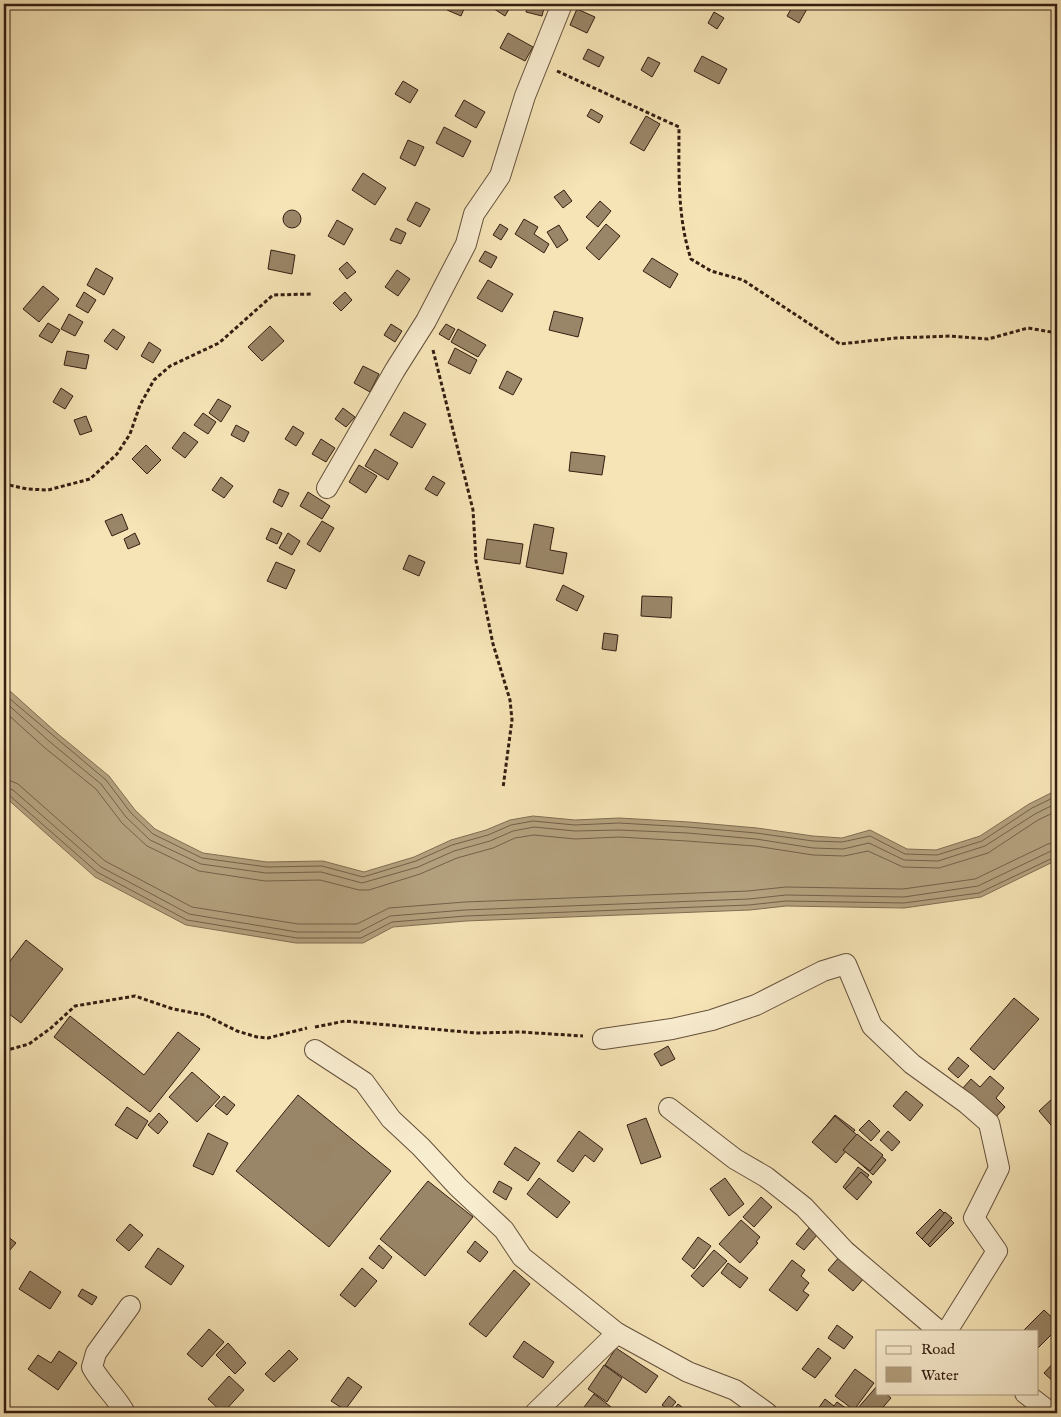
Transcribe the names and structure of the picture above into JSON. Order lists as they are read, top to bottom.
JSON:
{
  "legend": ["Road", "Water"]
}
